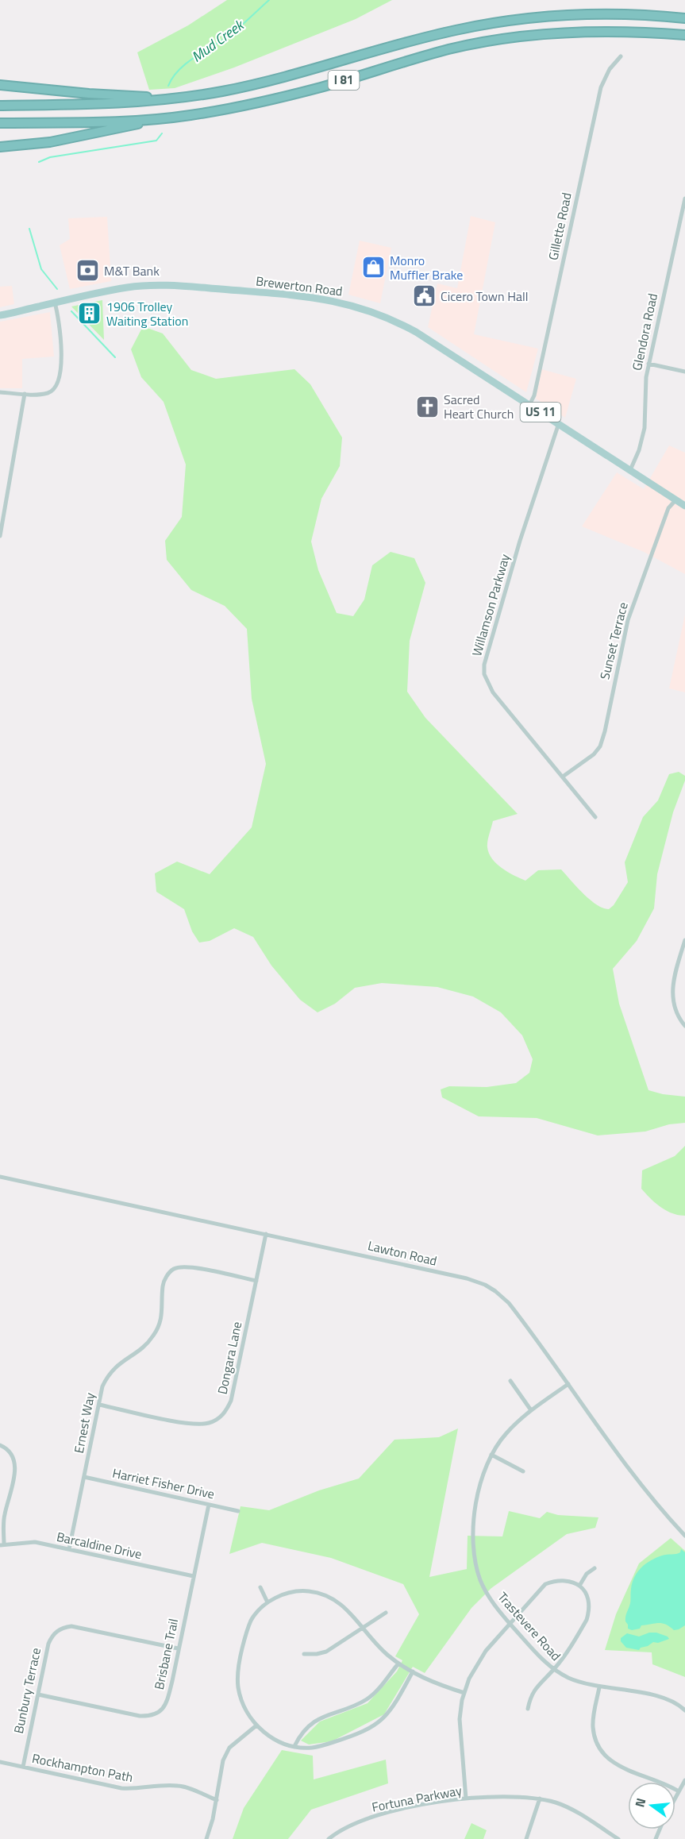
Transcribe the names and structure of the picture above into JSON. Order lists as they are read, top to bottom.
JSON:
{
  "streets": {
    "highway": ["I 81"],
    "main road": ["Brewerton Road", "US 11"],
    "street": [
      "Gillette Road",
      "Glendora Road",
      "Willamson Parkway",
      "Sunset Terrace",
      "Lawton Road",
      "Dongara Lane",
      "Ernest Way",
      "Harriet Fisher Drive",
      "Barcaldine Drive",
      "Trastevere Road",
      "Brisbane Trail",
      "Bunbury Terrace",
      "Rockhampton Path",
      "Fortuna Parkway"
    ]
  },
  "crossings": [
    ["Gillette Road", "Brewerton Road"],
    ["Brewerton Road", "Glendora Road"],
    ["Brewerton Road", "Willamson Parkway"],
    ["Brewerton Road", "Sunset Terrace"],
    ["Willamson Parkway", "Sunset Terrace"],
    ["Lawton Road", "Dongara Lane"],
    ["Lawton Road", "Trastevere Road"],
    ["Dongara Lane", "Ernest Way"],
    ["Ernest Way", "Harriet Fisher Drive"],
    ["Ernest Way", "Barcaldine Drive"],
    ["Harriet Fisher Drive", "Brisbane Trail"],
    ["Barcaldine Drive", "Brisbane Trail"],
    ["Brisbane Trail", "Bunbury Terrace"],
    ["Bunbury Terrace", "Rockhampton Path"]
  ],
  "water": ["Mud Creek"],
  "places": {
    "shop": ["Monro Muffler Brake"],
    "bank": ["M&T Bank"],
    "public building": ["Cicero Town Hall"],
    "building": ["1906 Trolley Waiting Station"],
    "church": ["Sacred Heart Church"]
  },
  "north": "left"
}
